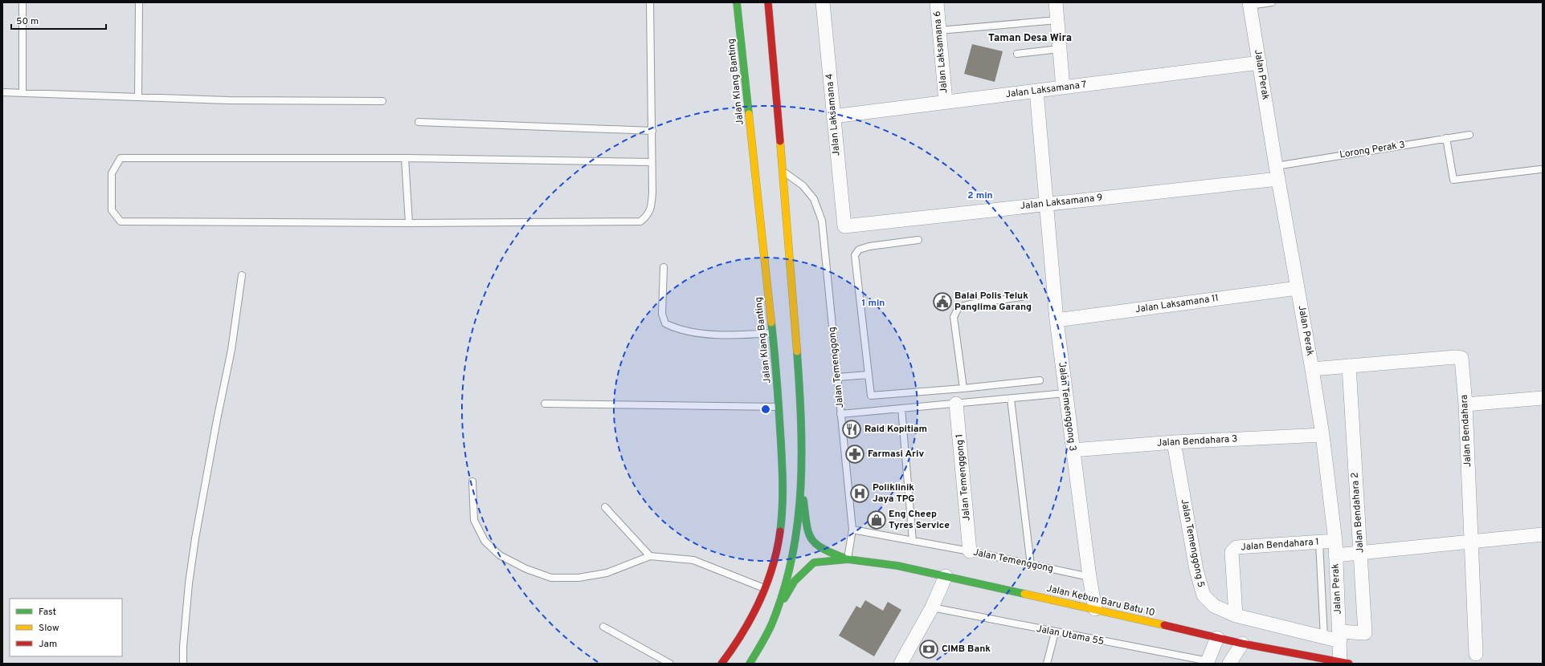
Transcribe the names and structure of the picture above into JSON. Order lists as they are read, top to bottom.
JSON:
{
  "streets": {
    "main road": ["Jalan Klang Banting", "Jalan Kebun Baru Batu 10"],
    "street": [
      "Jalan Laksamana 6",
      "Jalan Perak",
      "Jalan Laksamana 7",
      "Jalan Laksamana 4",
      "Jalan Laksamana 9",
      "Jalan Laksamana 11",
      "Jalan Temenggong 3",
      "Jalan Bendahara",
      "Jalan Bendahara 3",
      "Jalan Temenggong 1",
      "Jalan Bendahara 2",
      "Jalan Temenggong 5",
      "Jalan Bendahara 1"
    ],
    "lane": ["Lorong Perak 3", "Jalan Temenggong", "Jalan Utama 55"]
  },
  "crossings": [
    ["Jalan Laksamana 6", "Jalan Laksamana 7"],
    ["Jalan Perak", "Jalan Laksamana 7"],
    ["Jalan Perak", "Lorong Perak 3"],
    ["Jalan Perak", "Jalan Laksamana 9"],
    ["Jalan Perak", "Jalan Laksamana 11"],
    ["Jalan Perak", "Jalan Bendahara"],
    ["Jalan Perak", "Jalan Bendahara 3"],
    ["Jalan Perak", "Jalan Bendahara 2"],
    ["Jalan Perak", "Jalan Temenggong 5"],
    ["Jalan Perak", "Jalan Bendahara 1"],
    ["Jalan Perak", "Jalan Kebun Baru Batu 10"],
    ["Jalan Laksamana 7", "Jalan Laksamana 4"],
    ["Jalan Laksamana 7", "Jalan Temenggong 3"],
    ["Jalan Laksamana 4", "Jalan Laksamana 9"],
    ["Lorong Perak 3", "Jalan Laksamana 9"],
    ["Jalan Laksamana 9", "Jalan Temenggong 3"],
    ["Jalan Laksamana 11", "Jalan Temenggong 3"],
    ["Jalan Temenggong", "Jalan Temenggong 3"],
    ["Jalan Temenggong", "Jalan Temenggong 1"],
    ["Jalan Temenggong 3", "Jalan Bendahara 3"],
    ["Jalan Temenggong 3", "Jalan Kebun Baru Batu 10"],
    ["Jalan Bendahara", "Jalan Bendahara 2"],
    ["Jalan Bendahara 3", "Jalan Temenggong 5"],
    ["Jalan Bendahara 2", "Jalan Temenggong 5"],
    ["Jalan Temenggong 5", "Jalan Bendahara 1"]
  ],
  "districts": ["Taman Desa Wira"],
  "places": {
    "public building": ["Balai Polis Teluk Panglima Garang"],
    "restaurant": ["Raid Kopitiam"],
    "pharmacy": ["Farmasi Ariv"],
    "hospital": ["Poliklinik Jaya TPG"],
    "shop": ["Eng Cheep Tyres Service"],
    "bank": ["CIMB Bank"]
  },
  "legend": ["Fast", "Slow", "Jam"],
  "scale_bar": "50 m",
  "rings": ["2 min", "1 min"]
}
